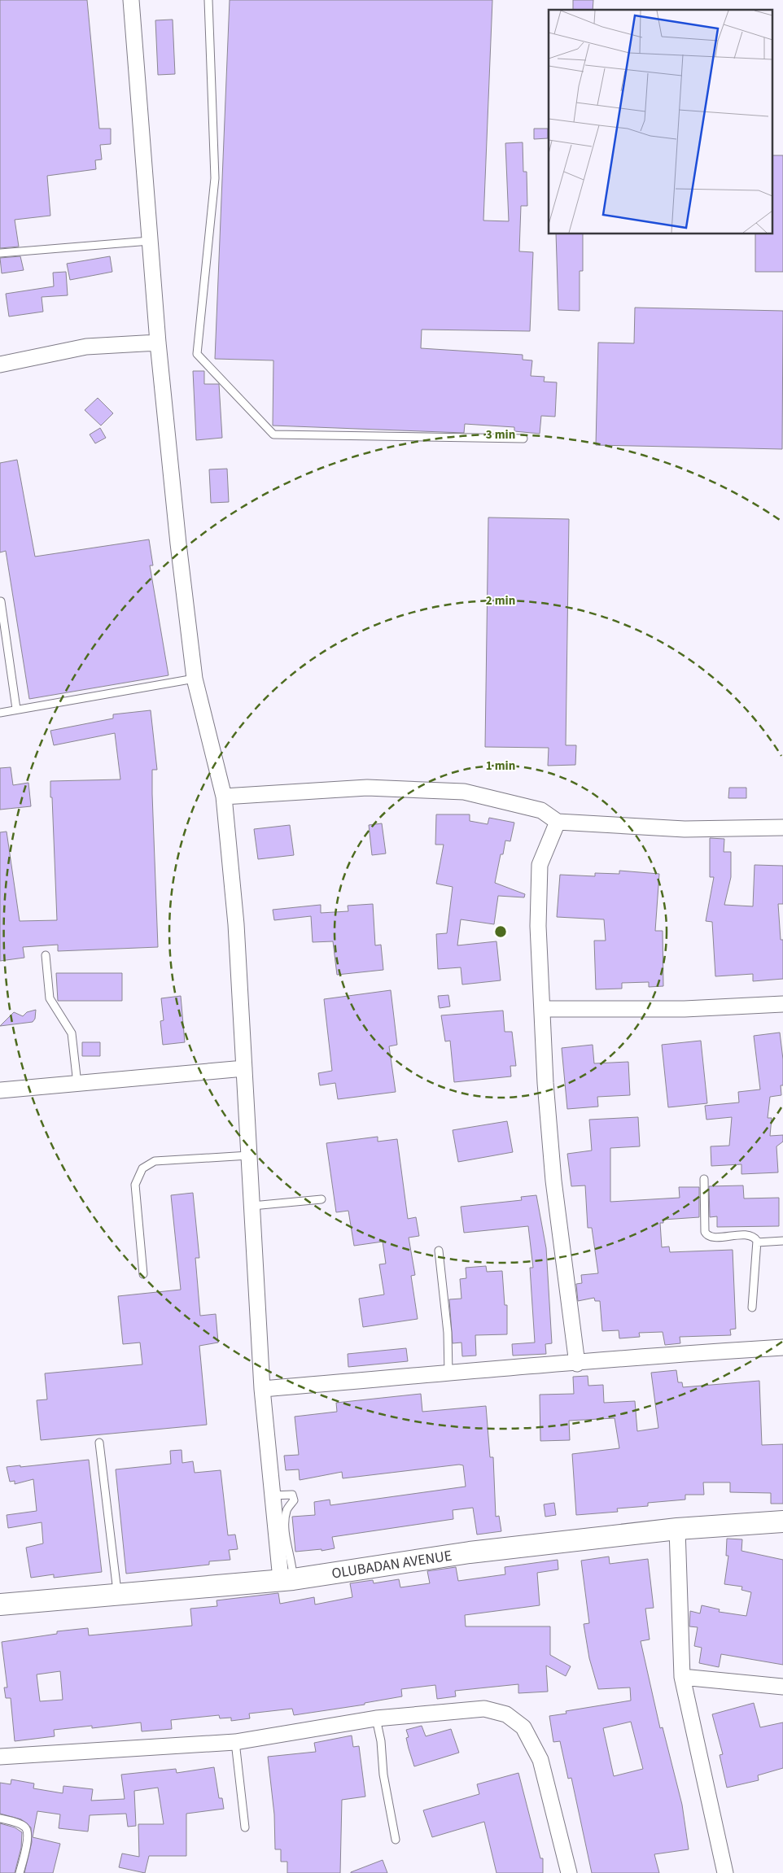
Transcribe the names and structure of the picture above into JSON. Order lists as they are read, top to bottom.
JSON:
{
  "streets": {
    "street": ["OLUBADAN AVENUE"]
  },
  "rings": ["3 min", "2 min", "1 min"]
}
